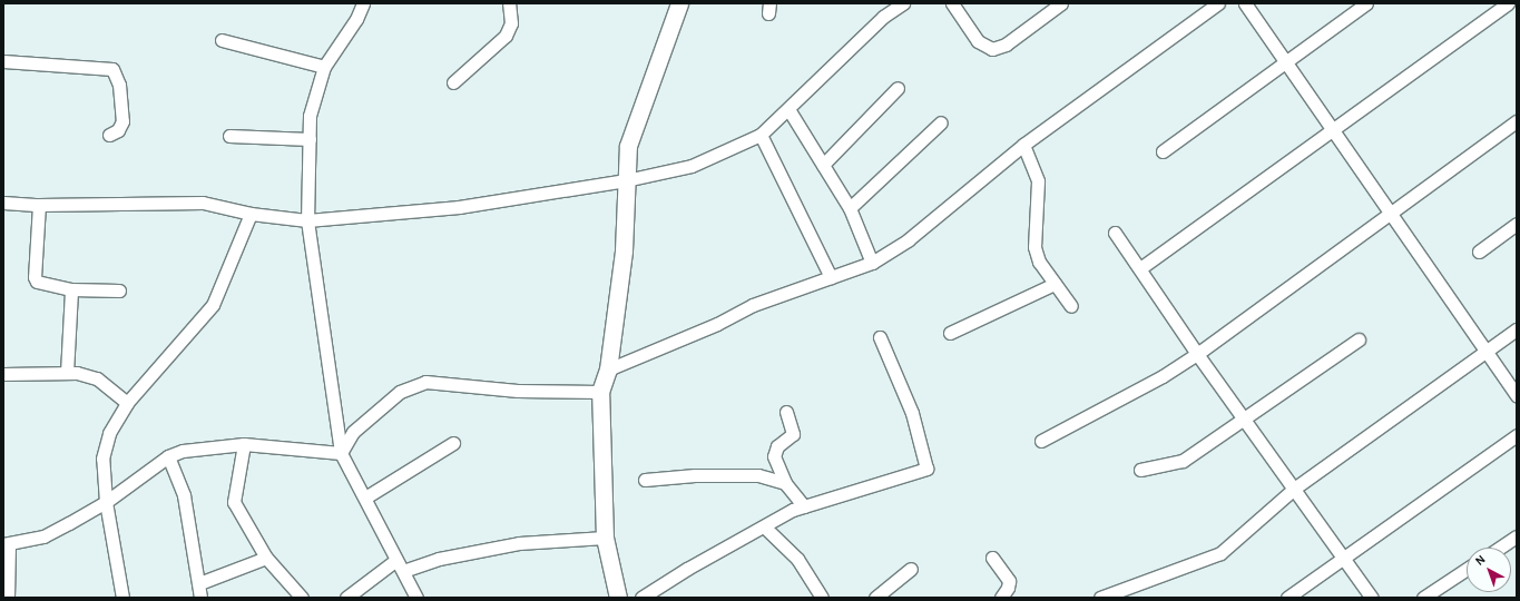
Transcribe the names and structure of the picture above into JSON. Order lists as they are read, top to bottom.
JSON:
{
  "north": "top left"
}
